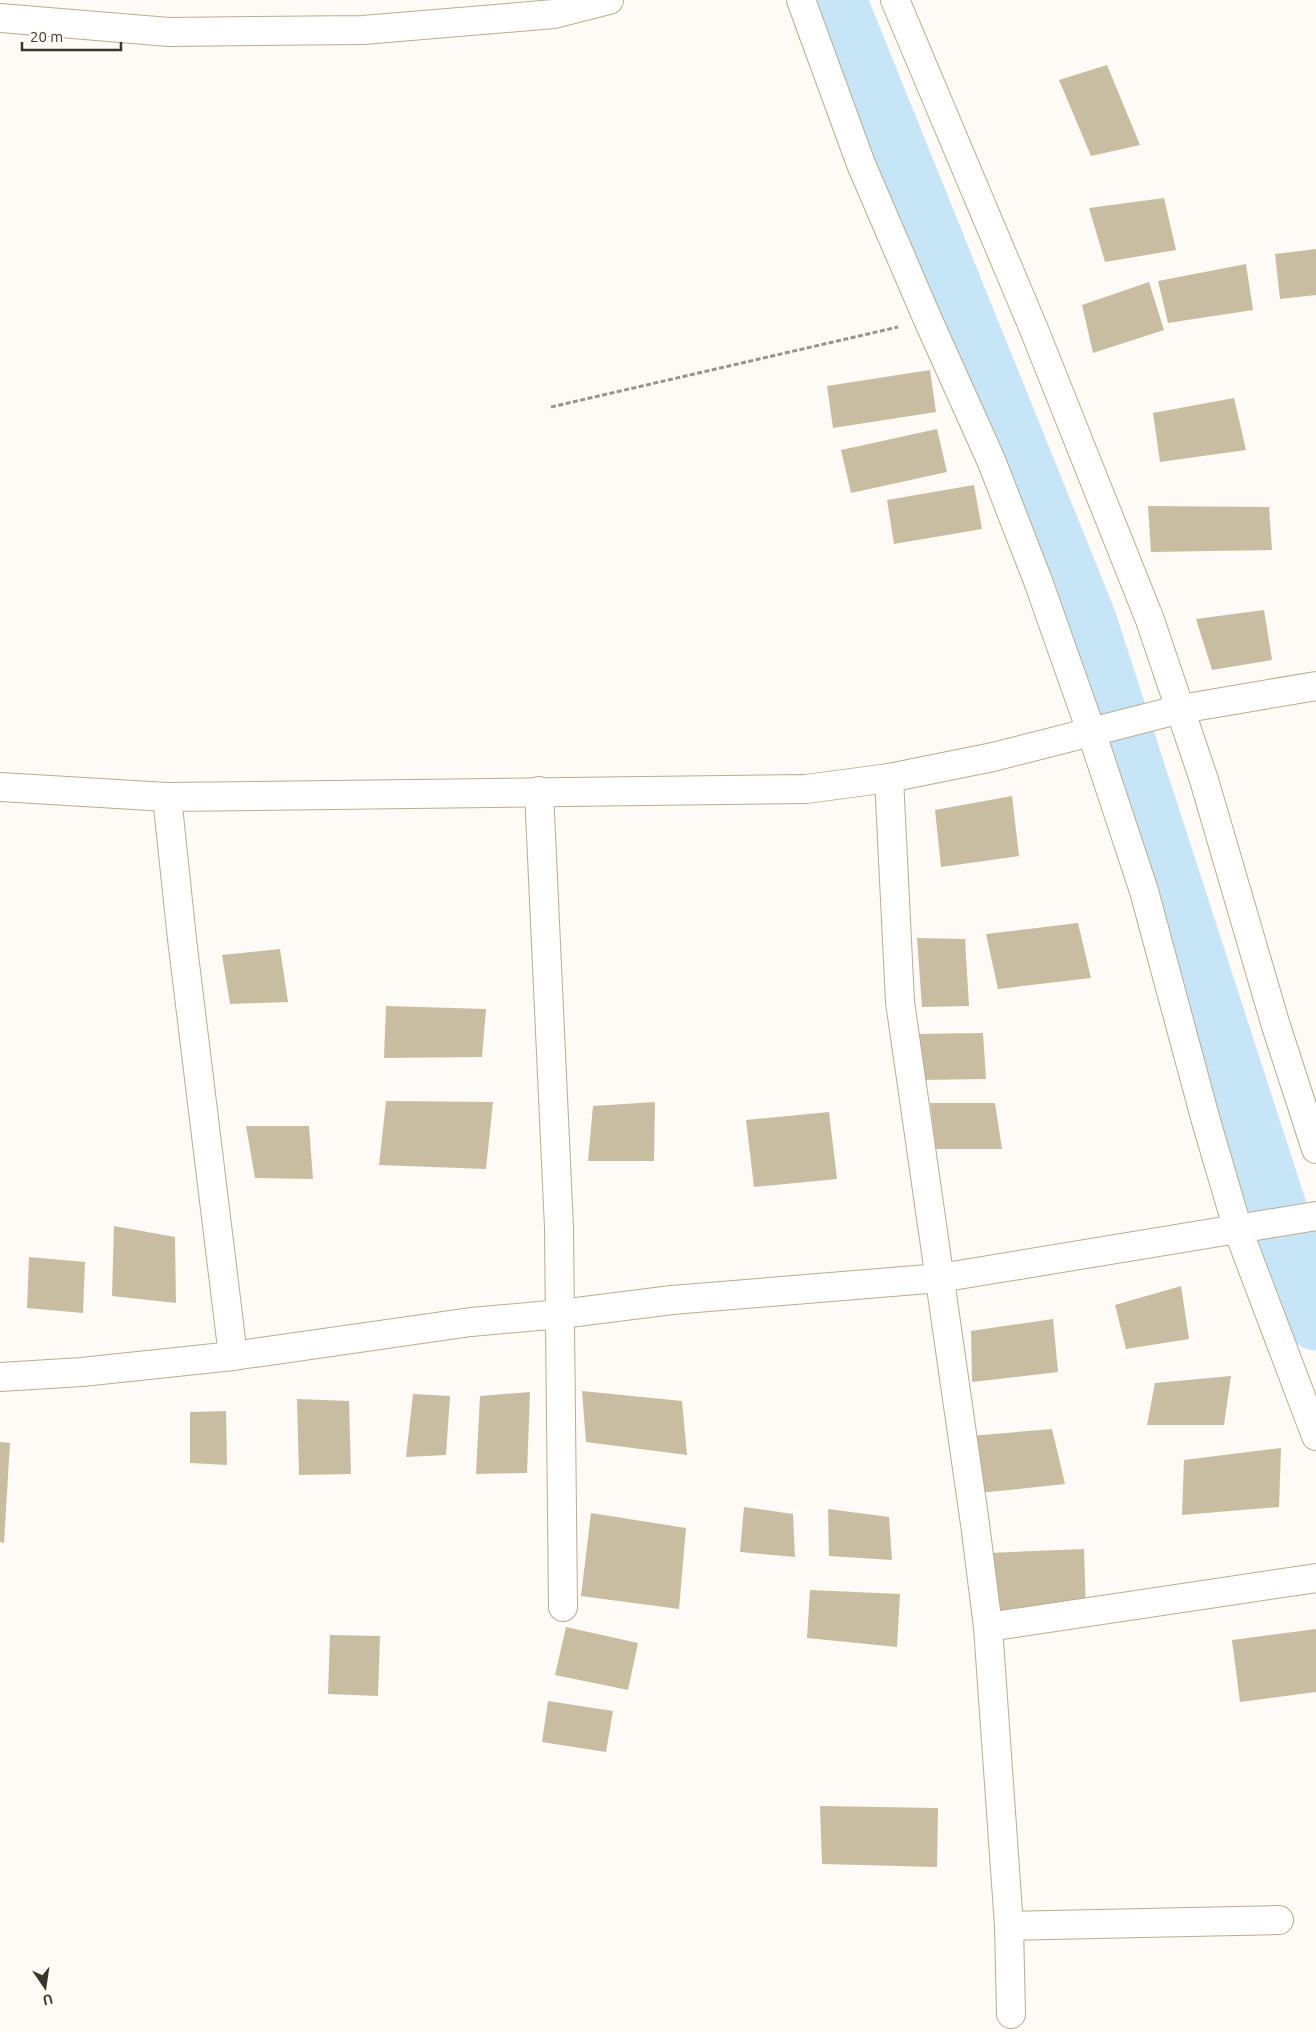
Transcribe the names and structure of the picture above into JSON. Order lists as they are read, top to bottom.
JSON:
{
  "scale_bar": "20 m",
  "north": "bottom"
}
